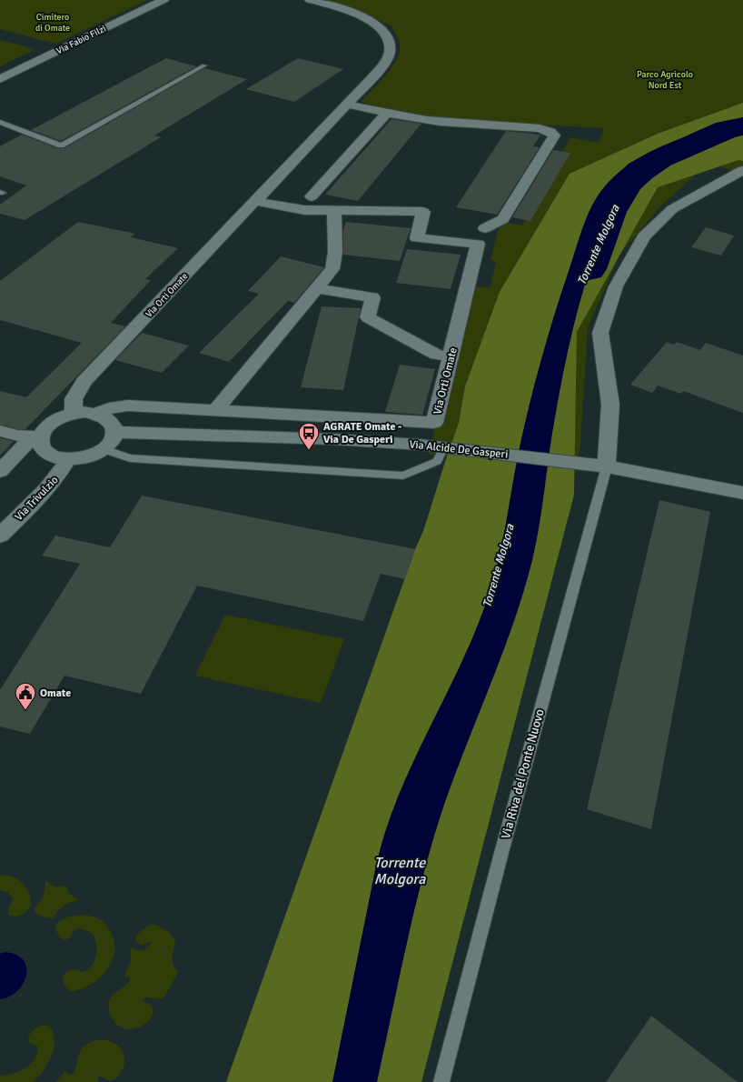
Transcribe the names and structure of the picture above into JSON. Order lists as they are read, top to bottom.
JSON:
{
  "streets": {
    "street": [
      "Via Fabio Filzi",
      "Via Orti Omate",
      "Via Alcide De Gasperi",
      "Via Trivulzio"
    ],
    "lane": ["Via Riva del Ponte Nuovo"]
  },
  "crossings": [
    ["Via Orti Omate", "Via Alcide De Gasperi"],
    ["Via Orti Omate", "Via Trivulzio"],
    ["Via Alcide De Gasperi", "Via Trivulzio"],
    ["Via Alcide De Gasperi", "Via Riva del Ponte Nuovo"]
  ],
  "water": ["Torrente Molgora"],
  "parks": ["Cimitero di Omate", "Parco Agricolo Nord Est"],
  "places": {
    "bus stop": ["AGRATE Omate - Via De Gasperi"],
    "public building": ["Omate"]
  }
}
